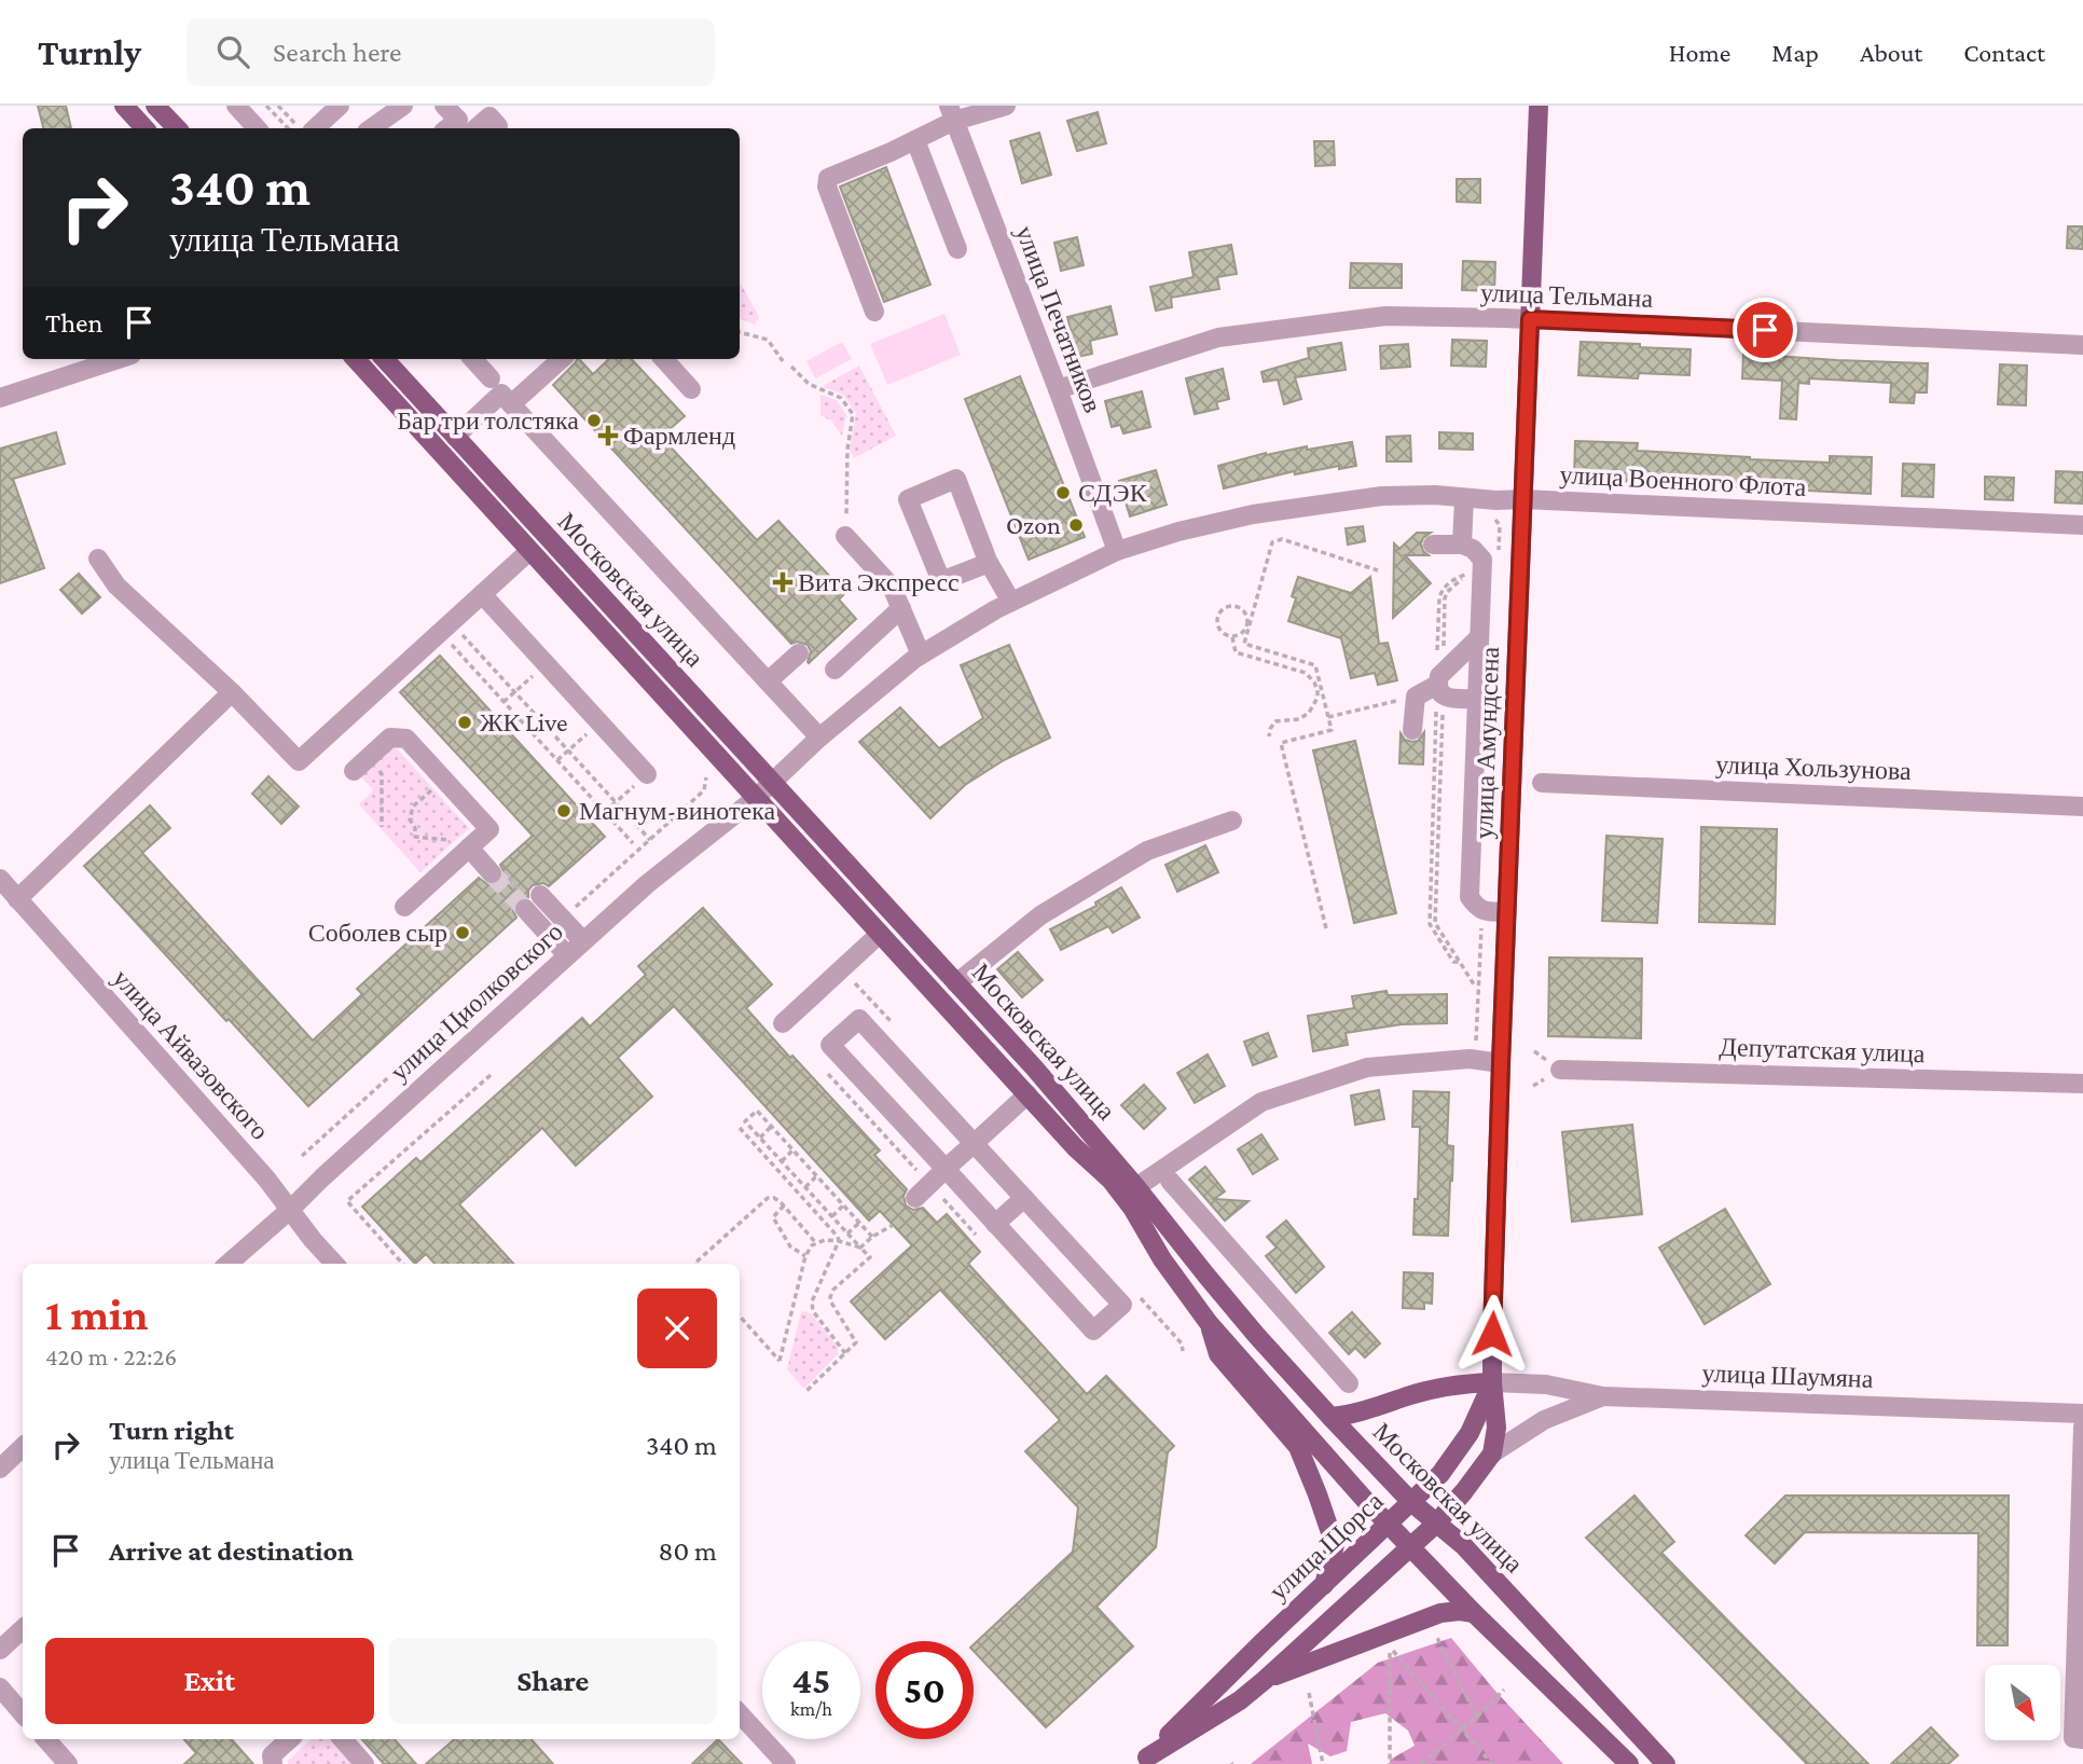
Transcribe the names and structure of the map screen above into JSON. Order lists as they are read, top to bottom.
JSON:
{
  "streets": {
    "main road": ["Московская улица", "улица Амундсена", "улица Щорса"],
    "street": [
      "улица Тельмана",
      "улица Печатников",
      "улица Военного Флота",
      "улица Хользунова",
      "улица Циолковского",
      "Депутатская улица",
      "улица Айвазовского",
      "улица Шаумяна"
    ]
  },
  "crossings": [
    ["улица Тельмана", "улица Печатников"],
    ["улица Тельмана", "улица Амундсена"],
    ["улица Печатников", "улица Военного Флота"],
    ["улица Военного Флота", "Московская улица"],
    ["улица Военного Флота", "улица Амундсена"],
    ["улица Военного Флота", "улица Циолковского"],
    ["Московская улица", "улица Циолковского"],
    ["Московская улица", "улица Щорса"],
    ["улица Амундсена", "улица Шаумяна"],
    ["улица Амундсена", "улица Щорса"],
    ["улица Циолковского", "улица Айвазовского"],
    ["улица Шаумяна", "улица Щорса"]
  ],
  "places": {
    "other": [
      "Бар три толстяка",
      "СДЭК",
      "Ozon",
      "ЖК Live",
      "Магнум-винотека",
      "Соболев сыр"
    ],
    "health": ["Фармленд", "Вита Экспресс"]
  },
  "north": "bottom right",
  "page": {
    "header": "Turnly",
    "search": "Search here",
    "nav": [
      "Home",
      "Map",
      "About",
      "Contact"
    ],
    "turn": ["340 m", "улица Тельмана"],
    "then": "Then",
    "heading": ["1 min", "420 m · 22:26"],
    "list": [
      {
        "name": "Turn right",
        "note": "улица Тельмана",
        "value": "340 m"
      },
      {
        "name": "Arrive at destination",
        "value": "80 m"
      }
    ],
    "buttons": ["Exit", "Share"],
    "speed": "45 km/h",
    "limit": "50"
  }
}
